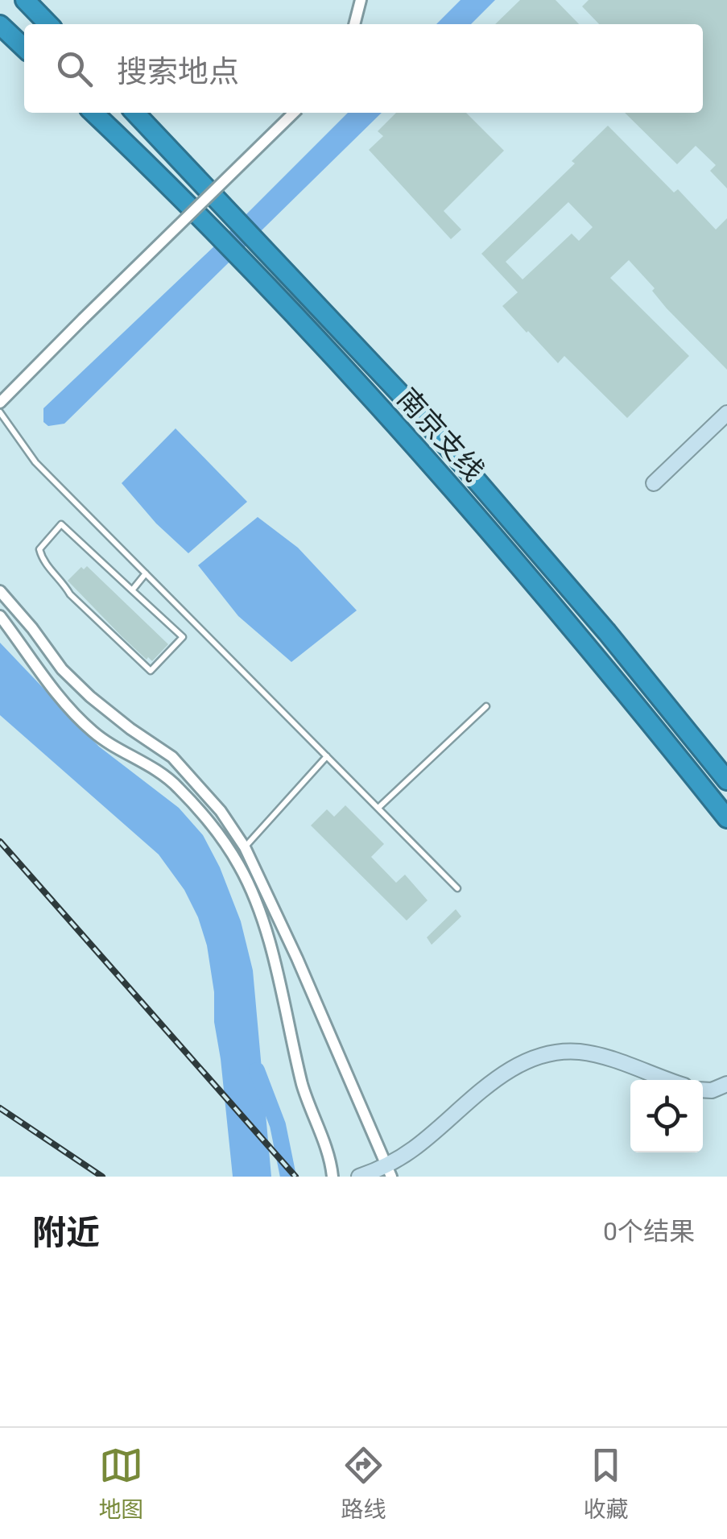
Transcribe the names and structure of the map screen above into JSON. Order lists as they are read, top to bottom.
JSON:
{
  "streets": {
    "highway": ["南京支线"]
  },
  "page": {
    "search": "搜索地点",
    "heading": ["附近", "0个结果"],
    "nav": ["地图", "路线", "收藏"]
  }
}
